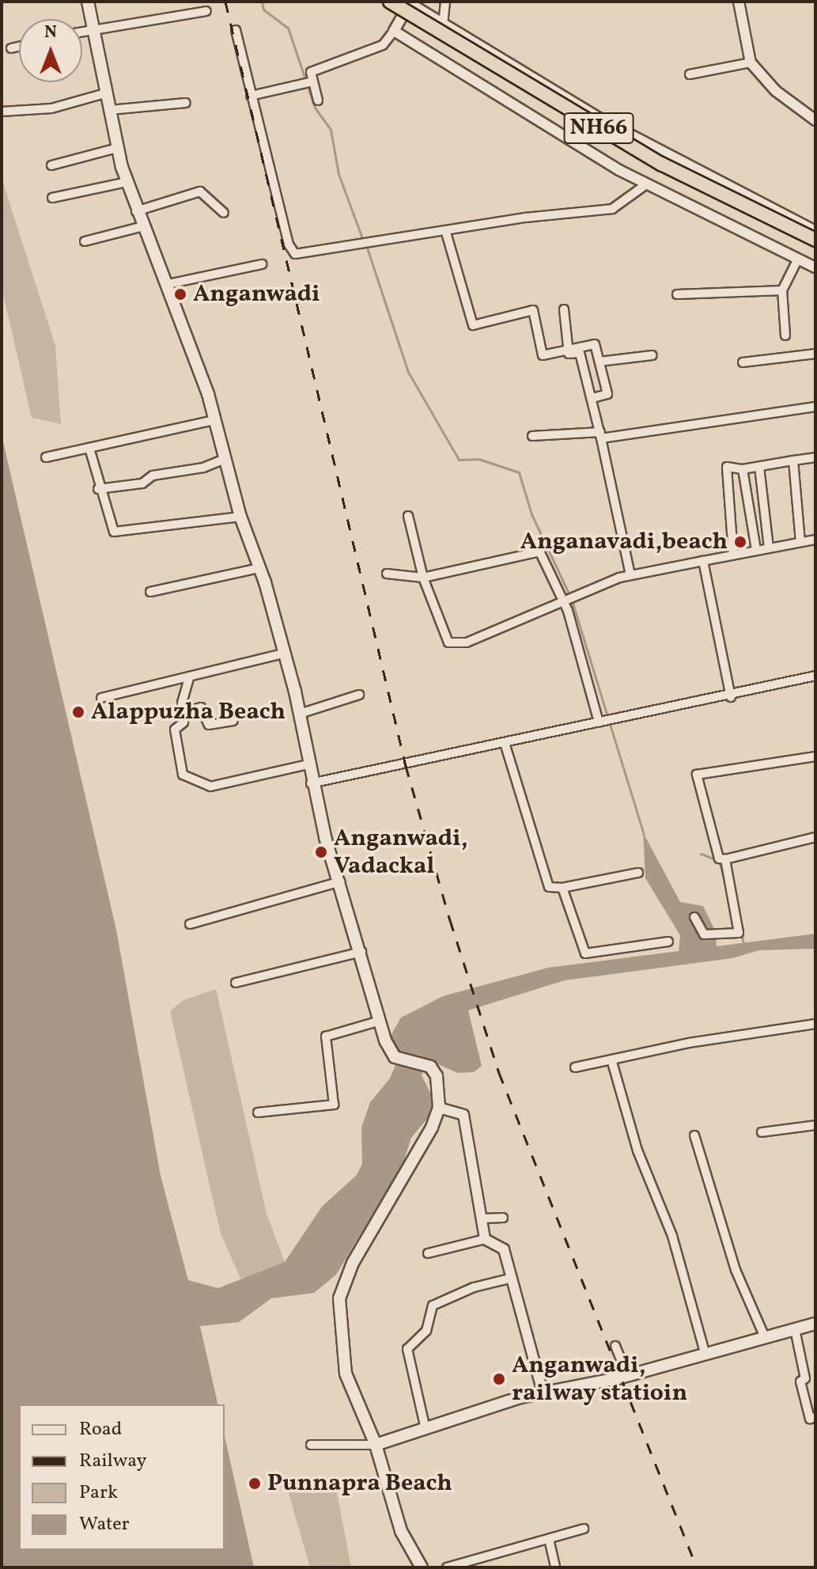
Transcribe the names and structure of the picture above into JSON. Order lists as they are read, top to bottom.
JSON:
{
  "streets": {
    "highway": ["NH66"]
  },
  "places": [
    "Anganwadi",
    "Anganavadi,beach",
    "Alappuzha Beach",
    "Anganwadi, Vadackal",
    "Anganwadi, railway statioin",
    "Punnapra Beach"
  ],
  "legend": [
    "Road",
    "Railway",
    "Park",
    "Water"
  ],
  "north": "top"
}
